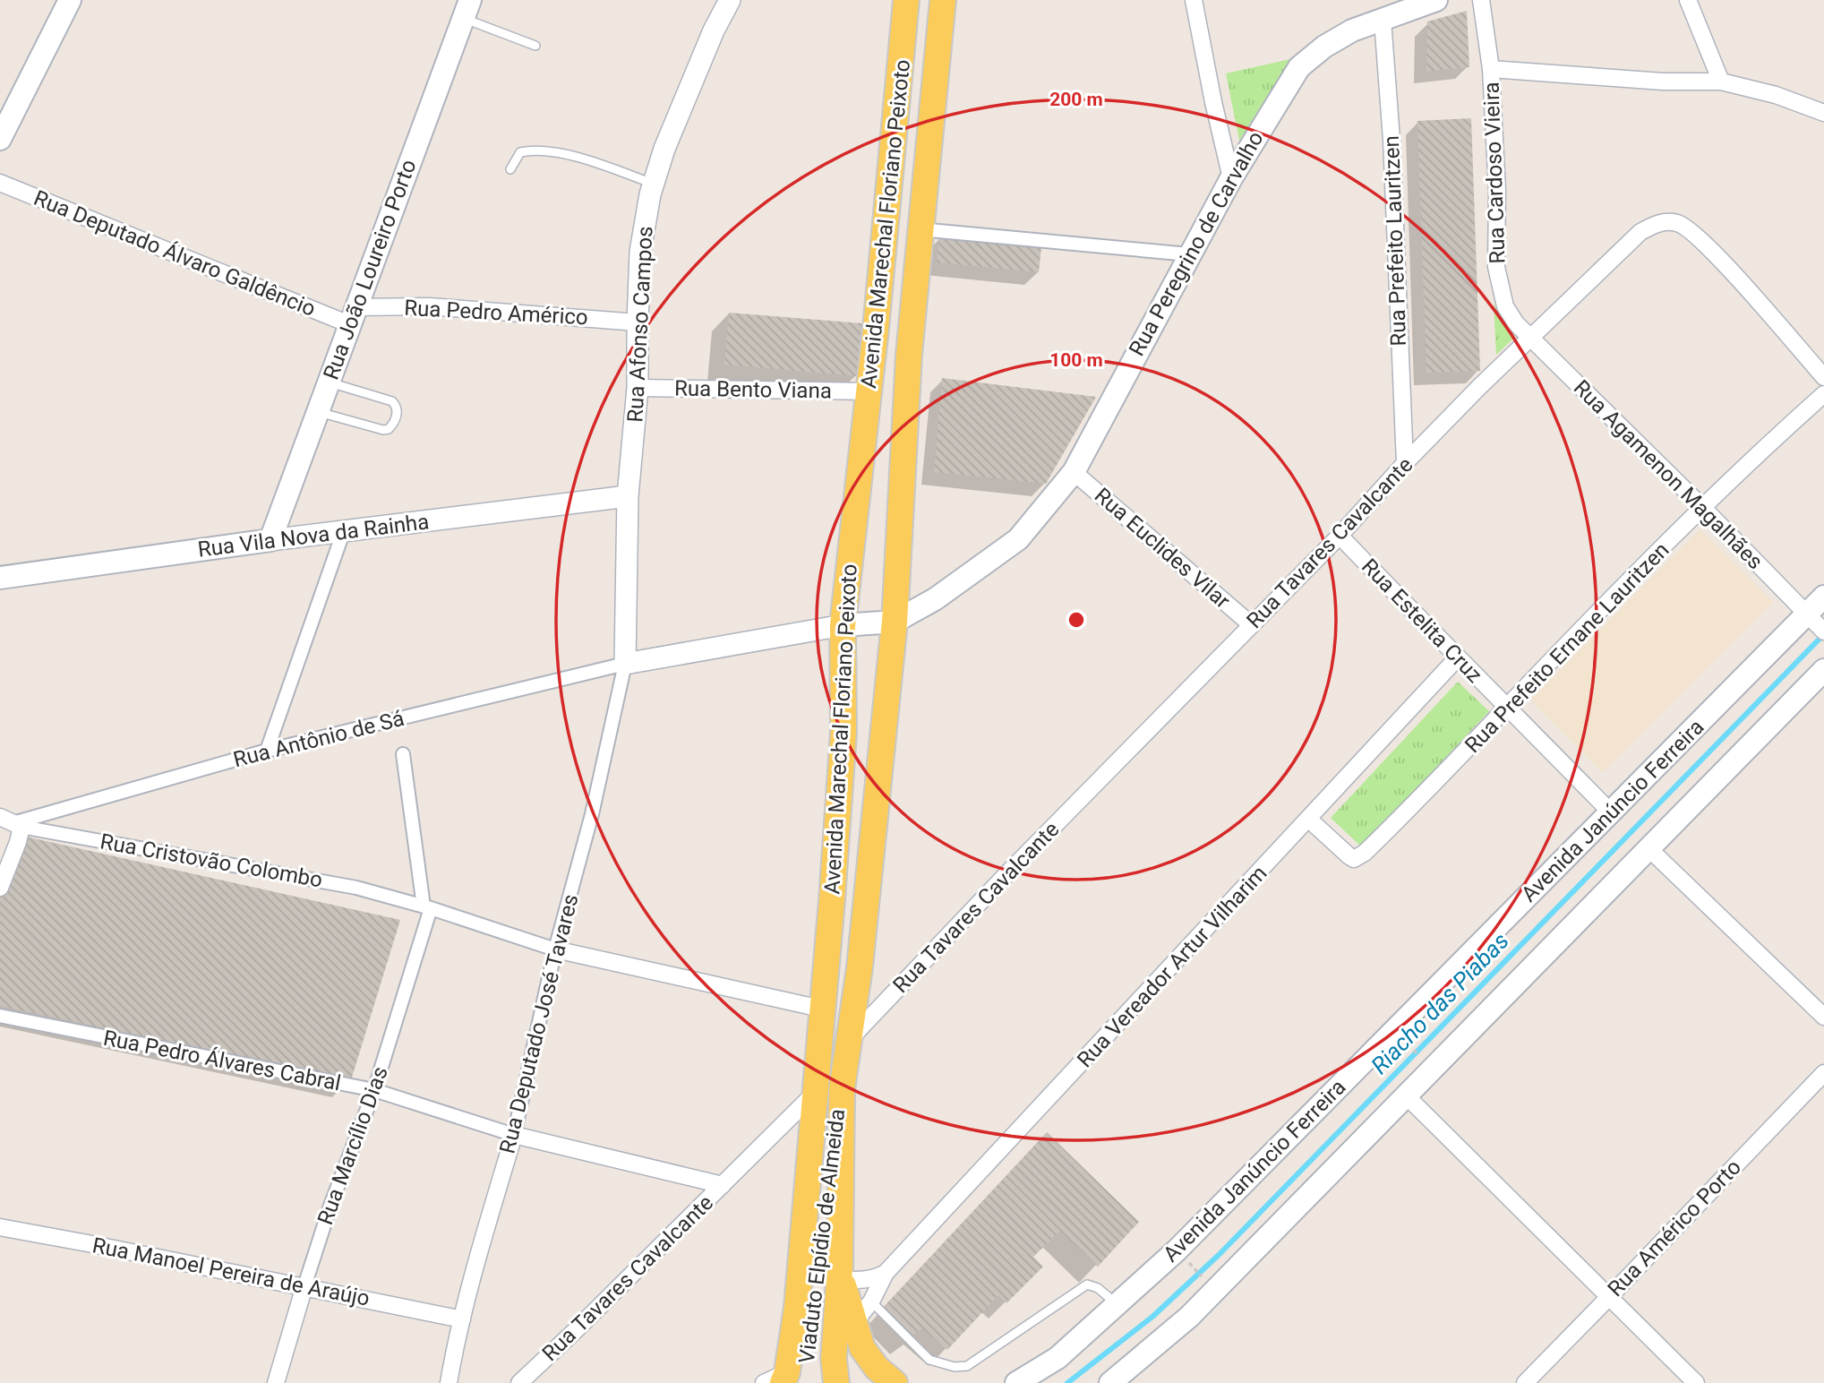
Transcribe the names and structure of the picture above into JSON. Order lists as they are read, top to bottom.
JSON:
{
  "streets": {
    "main road": [
      "Avenida Marechal Floriano Peixoto",
      "Rua Peregrino de Carvalho",
      "Rua João Loureiro Porto",
      "Rua Vila Nova da Rainha",
      "Avenida Janúncio Ferreira",
      "Viaduto Elpídio de Almeida"
    ],
    "street": [
      "Rua Cardoso Vieira",
      "Rua Prefeito Lauritzen",
      "Rua Deputado Álvaro Galdêncio",
      "Rua Pedro Américo",
      "Rua Afonso Campos",
      "Rua Bento Viana",
      "Rua Agamenon Magalhães",
      "Rua Tavares Cavalcante",
      "Rua Euclides Vilar",
      "Rua Estelita Cruz",
      "Rua Prefeito Ernane Lauritzen",
      "Rua Antônio de Sá",
      "Rua Cristovão Colombo",
      "Rua Vereador Artur Vilharim",
      "Rua Deputado José Tavares",
      "Rua Pedro Álvares Cabral",
      "Rua Marcílio Dias",
      "Rua Américo Porto",
      "Rua Manoel Pereira de Araújo"
    ]
  },
  "crossings": [
    ["Rua Cardoso Vieira", "Rua Agamenon Magalhães"],
    ["Rua Cardoso Vieira", "Rua Tavares Cavalcante"],
    ["Avenida Marechal Floriano Peixoto", "Rua Peregrino de Carvalho"],
    ["Avenida Marechal Floriano Peixoto", "Rua Bento Viana"],
    ["Avenida Marechal Floriano Peixoto", "Rua Tavares Cavalcante"],
    ["Avenida Marechal Floriano Peixoto", "Rua Cristovão Colombo"],
    ["Avenida Marechal Floriano Peixoto", "Viaduto Elpídio de Almeida"],
    ["Rua Prefeito Lauritzen", "Rua Peregrino de Carvalho"],
    ["Rua Prefeito Lauritzen", "Rua Tavares Cavalcante"],
    ["Rua Peregrino de Carvalho", "Rua Afonso Campos"],
    ["Rua Peregrino de Carvalho", "Rua Euclides Vilar"],
    ["Rua Peregrino de Carvalho", "Rua Antônio de Sá"],
    ["Rua Peregrino de Carvalho", "Rua Deputado José Tavares"],
    ["Rua Deputado Álvaro Galdêncio", "Rua João Loureiro Porto"],
    ["Rua Deputado Álvaro Galdêncio", "Rua Pedro Américo"],
    ["Rua João Loureiro Porto", "Rua Pedro Américo"],
    ["Rua João Loureiro Porto", "Rua Vila Nova da Rainha"],
    ["Rua Pedro Américo", "Rua Afonso Campos"],
    ["Rua Afonso Campos", "Rua Bento Viana"],
    ["Rua Afonso Campos", "Rua Vila Nova da Rainha"],
    ["Rua Afonso Campos", "Rua Antônio de Sá"],
    ["Rua Afonso Campos", "Rua Deputado José Tavares"],
    ["Rua Agamenon Magalhães", "Rua Tavares Cavalcante"],
    ["Rua Agamenon Magalhães", "Rua Prefeito Ernane Lauritzen"],
    ["Rua Agamenon Magalhães", "Avenida Janúncio Ferreira"],
    ["Rua Tavares Cavalcante", "Rua Euclides Vilar"],
    ["Rua Tavares Cavalcante", "Rua Estelita Cruz"],
    ["Rua Estelita Cruz", "Rua Prefeito Ernane Lauritzen"],
    ["Rua Estelita Cruz", "Avenida Janúncio Ferreira"],
    ["Rua Estelita Cruz", "Rua Vereador Artur Vilharim"],
    ["Rua Prefeito Ernane Lauritzen", "Rua Vereador Artur Vilharim"],
    ["Rua Antônio de Sá", "Rua Cristovão Colombo"],
    ["Rua Antônio de Sá", "Rua Deputado José Tavares"],
    ["Rua Cristovão Colombo", "Rua Deputado José Tavares"],
    ["Rua Cristovão Colombo", "Rua Marcílio Dias"],
    ["Rua Deputado José Tavares", "Rua Pedro Álvares Cabral"],
    ["Rua Deputado José Tavares", "Rua Manoel Pereira de Araújo"],
    ["Rua Pedro Álvares Cabral", "Rua Marcílio Dias"],
    ["Rua Marcílio Dias", "Rua Manoel Pereira de Araújo"]
  ],
  "water": ["Riacho das Piabas"],
  "rings": ["200 m", "100 m"]
}
